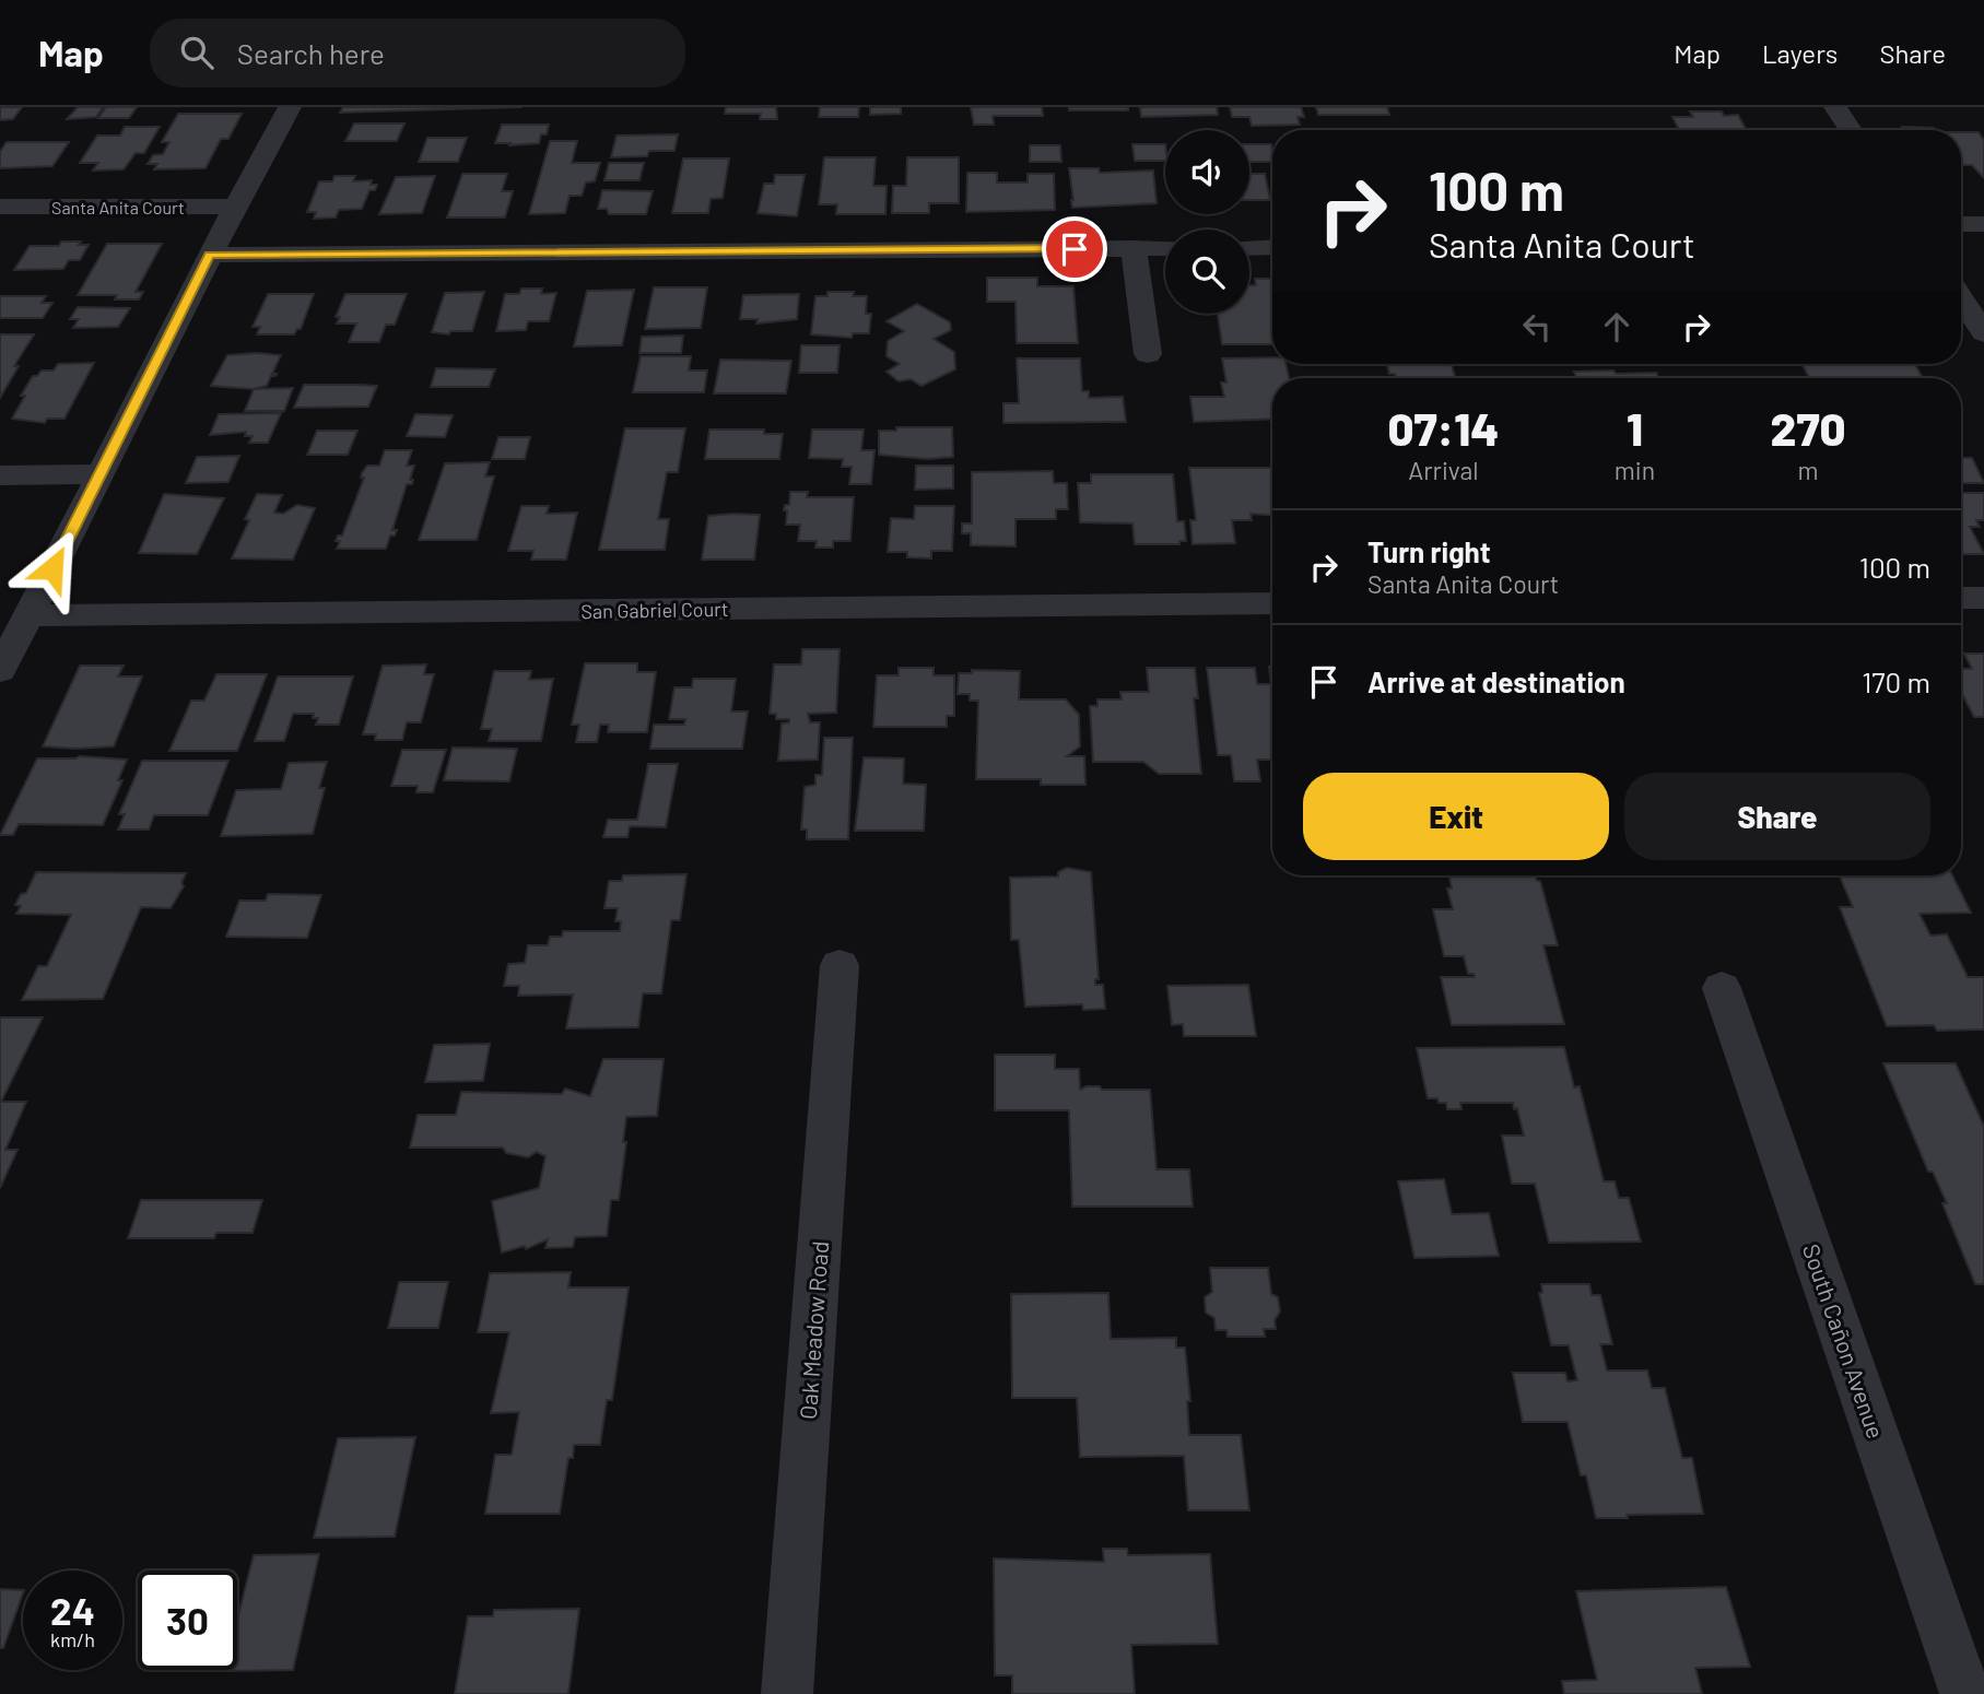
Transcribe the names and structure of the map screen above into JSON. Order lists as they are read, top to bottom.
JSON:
{
  "streets": {
    "street": [
      "Santa Anita Court",
      "San Gabriel Court",
      "Oak Meadow Road",
      "South Cañon Avenue"
    ]
  },
  "page": {
    "header": "Map",
    "search": "Search here",
    "nav": ["Map", "Layers", "Share"],
    "turn": ["100 m", "Santa Anita Court"],
    "eta": [
      "07:14",
      "Arrival",
      "1",
      "min",
      "270",
      "m"
    ],
    "list": [
      {
        "name": "Turn right",
        "note": "Santa Anita Court",
        "value": "100 m"
      },
      {
        "name": "Arrive at destination",
        "value": "170 m"
      }
    ],
    "buttons": ["Exit", "Share"],
    "speed": "24 km/h",
    "limit": "30"
  }
}
